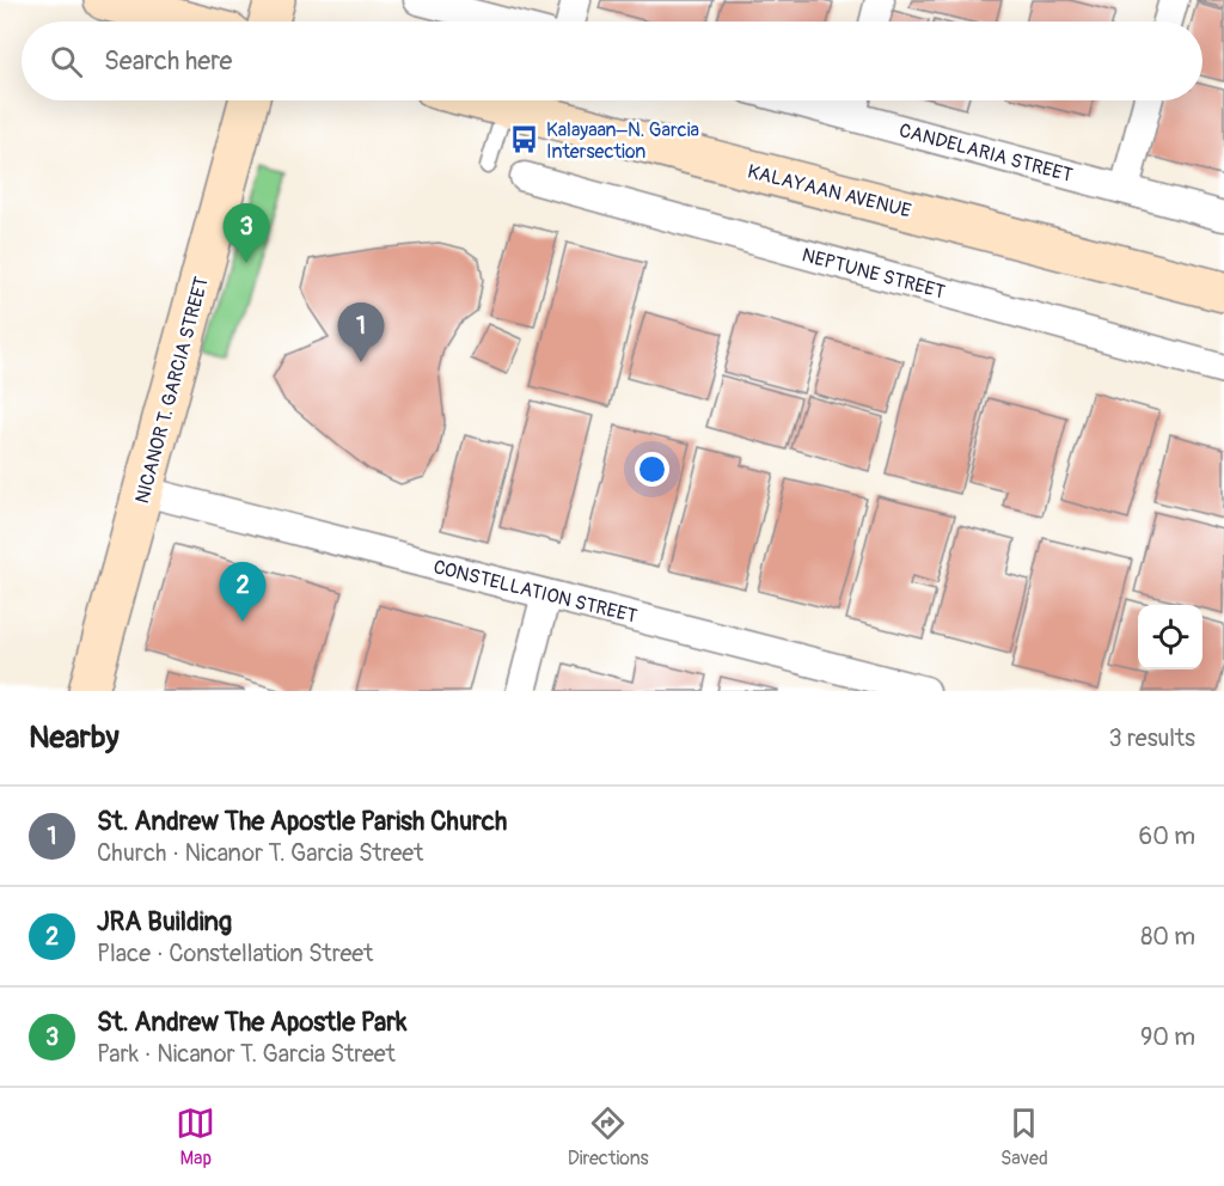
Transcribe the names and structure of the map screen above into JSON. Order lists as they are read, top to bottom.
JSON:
{
  "streets": {
    "main road": ["KALAYAAN AVENUE", "NICANOR T. GARCIA STREET"],
    "street": ["CANDELARIA STREET", "NEPTUNE STREET", "CONSTELLATION STREET"]
  },
  "crossings": [
    ["NICANOR T. GARCIA STREET", "CONSTELLATION STREET"]
  ],
  "places": {
    "bus stop": ["Kalayaan–N. Garcia Intersection"]
  },
  "page": {
    "search": "Search here",
    "pins": ["3", "1", "2"],
    "heading": ["Nearby", "3 results"],
    "list": [
      {
        "mark": "1",
        "name": "St. Andrew The Apostle Parish Church",
        "note": "Church · Nicanor T. Garcia Street",
        "value": "60 m"
      },
      {
        "mark": "2",
        "name": "JRA Building",
        "note": "Place · Constellation Street",
        "value": "80 m"
      },
      {
        "mark": "3",
        "name": "St. Andrew The Apostle Park",
        "note": "Park · Nicanor T. Garcia Street",
        "value": "90 m"
      }
    ],
    "nav": ["Map", "Directions", "Saved"]
  }
}
